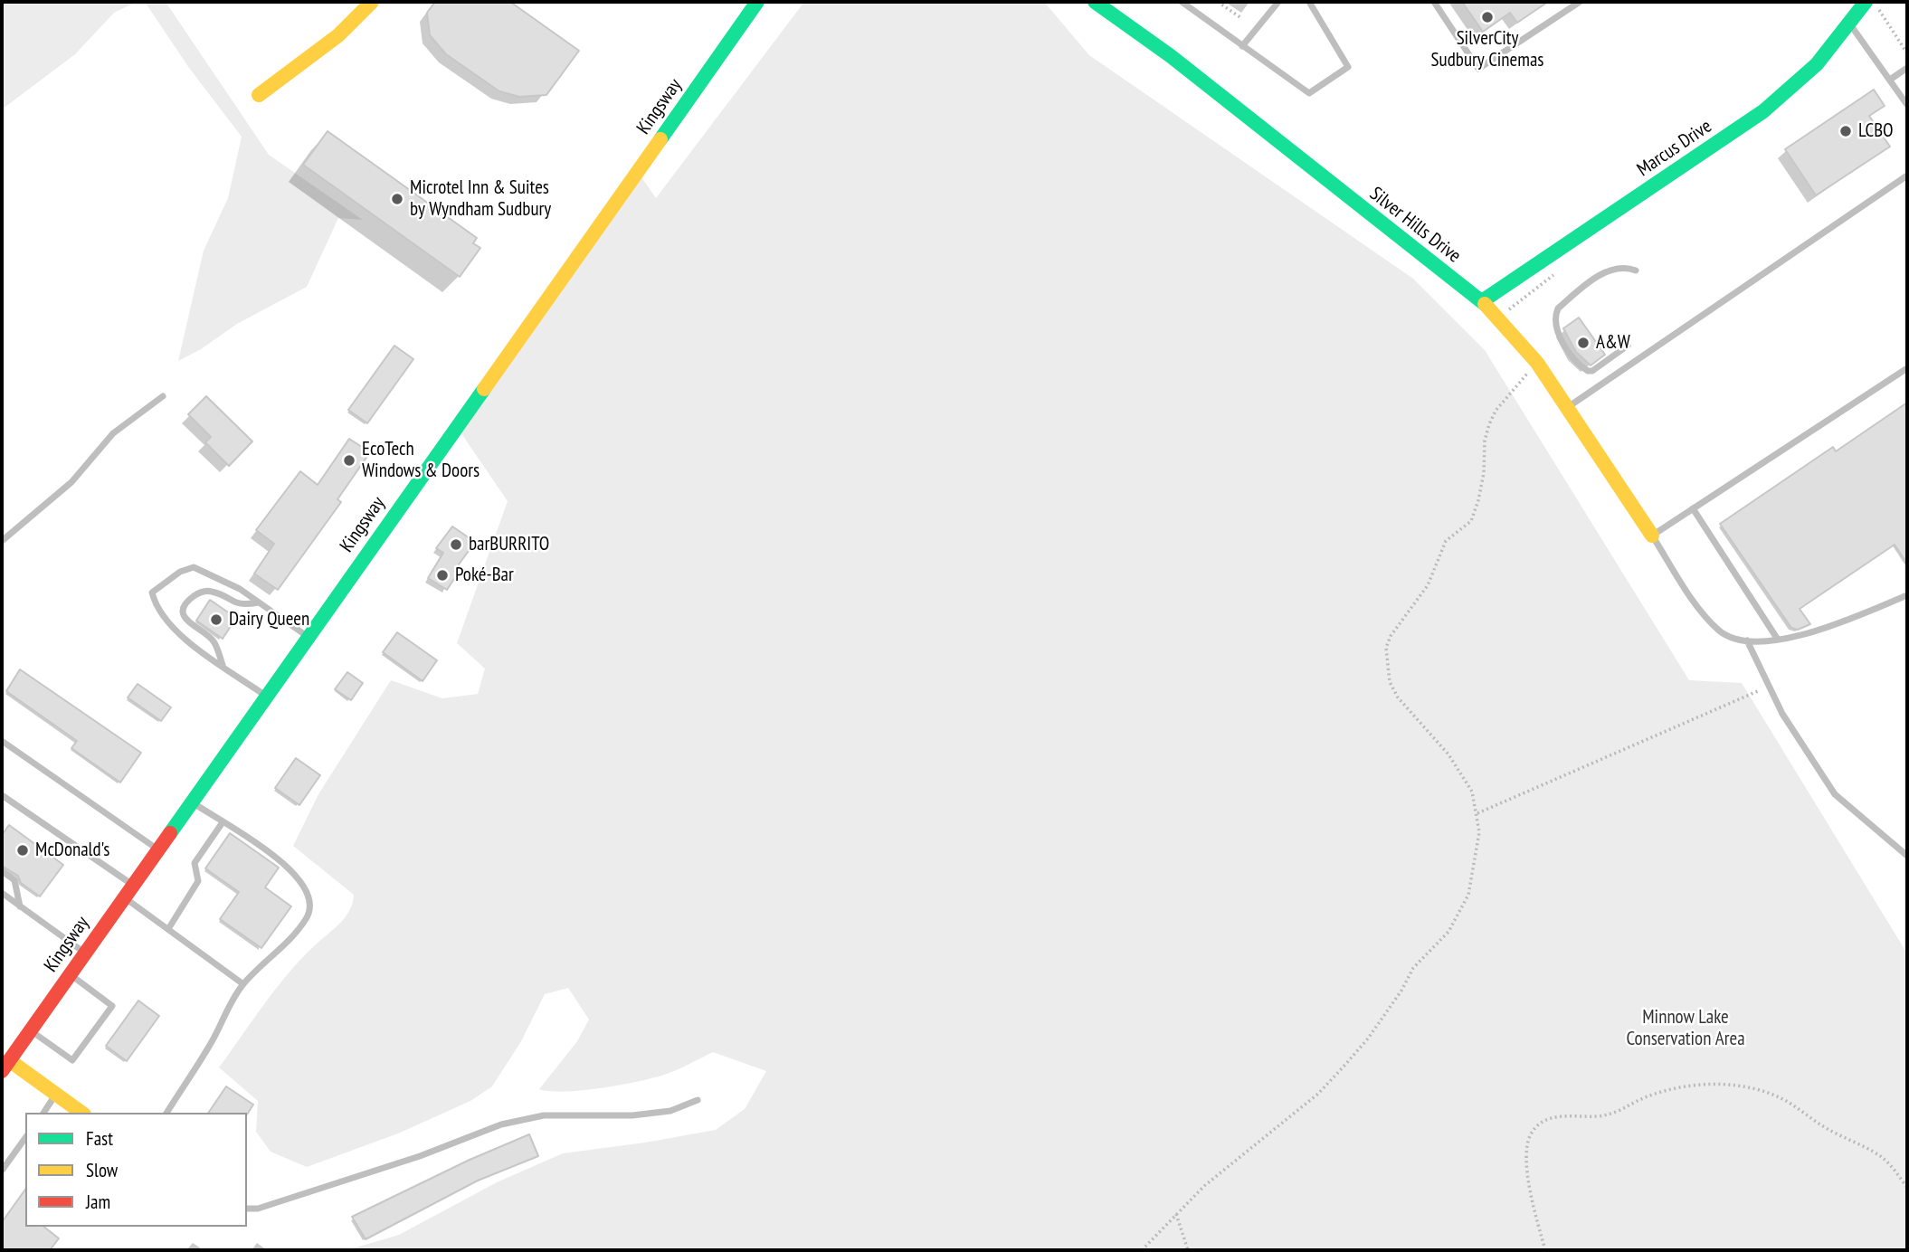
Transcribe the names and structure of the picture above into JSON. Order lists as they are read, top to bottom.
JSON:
{
  "streets": {
    "street": ["Kingsway", "Marcus Drive", "Silver Hills Drive"]
  },
  "crossings": [
    ["Marcus Drive", "Silver Hills Drive"]
  ],
  "parks": ["Minnow Lake Conservation Area"],
  "places": [
    "SilverCity Sudbury Cinemas",
    "LCBO",
    "Microtel Inn & Suites by Wyndham Sudbury",
    "A&W",
    "EcoTech Windows & Doors",
    "barBURRITO",
    "Poké-Bar",
    "Dairy Queen",
    "McDonald's"
  ],
  "legend": ["Fast", "Slow", "Jam"]
}
